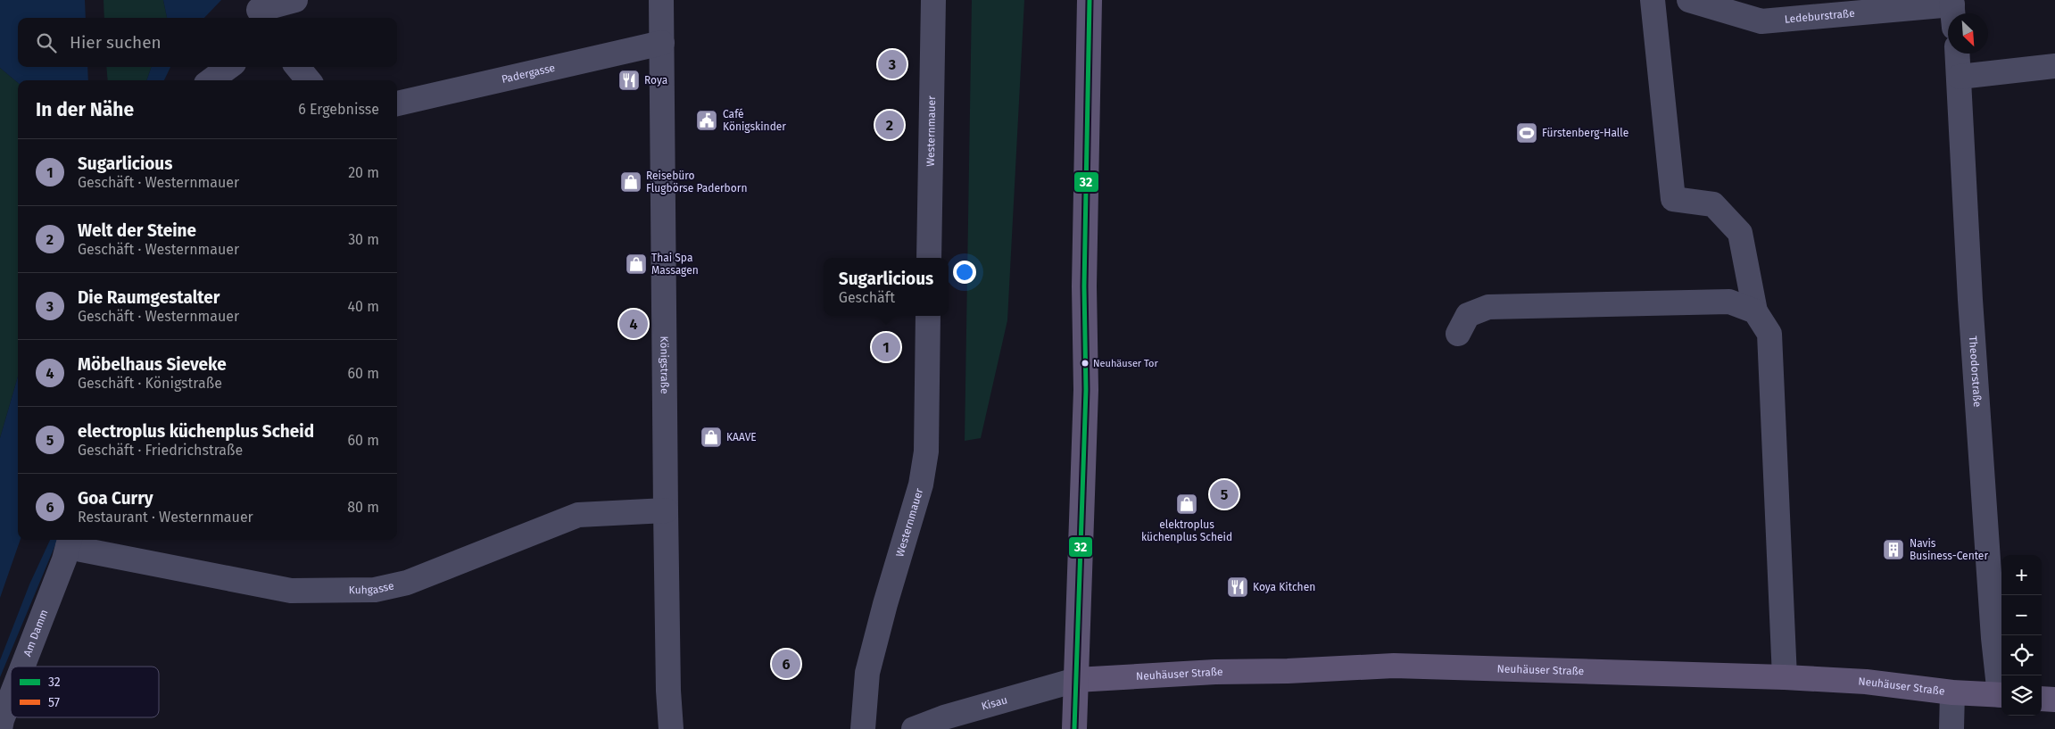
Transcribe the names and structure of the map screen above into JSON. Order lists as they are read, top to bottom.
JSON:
{
  "streets": {
    "main road": ["Neuhäuser Straße"],
    "street": [
      "Ledeburstraße",
      "Padergasse",
      "Westernmauer",
      "Königstraße",
      "Theodorstraße",
      "Kuhgasse",
      "Am Damm",
      "Kisau"
    ]
  },
  "crossings": [
    ["Padergasse", "Königstraße"],
    ["Königstraße", "Kuhgasse"],
    ["Kuhgasse", "Am Damm"],
    ["Neuhäuser Straße", "Kisau"]
  ],
  "places": {
    "restaurant": ["Roya", "Koya Kitchen"],
    "public building": ["Café Königskinder"],
    "sports": ["Fürstenberg-Halle"],
    "shop": [
      "Reisebüro Flugbörse Paderborn",
      "Thai Spa Massagen",
      "KAAVE",
      "elektroplus küchenplus Scheid"
    ],
    "other": ["Neuhäuser Tor"],
    "building": ["Navis Business-Center"]
  },
  "lines": ["transit line 32"],
  "legend": ["32", "57"],
  "north": "bottom right",
  "page": {
    "search": "Hier suchen",
    "pins": [
      "3",
      "2",
      "4",
      "1",
      "5",
      "6"
    ],
    "heading": ["In der Nähe", "6 Ergebnisse"],
    "list": [
      {
        "mark": "1",
        "name": "Sugarlicious",
        "note": "Geschäft · Westernmauer",
        "value": "20 m"
      },
      {
        "mark": "2",
        "name": "Welt der Steine",
        "note": "Geschäft · Westernmauer",
        "value": "30 m"
      },
      {
        "mark": "3",
        "name": "Die Raumgestalter",
        "note": "Geschäft · Westernmauer",
        "value": "40 m"
      },
      {
        "mark": "4",
        "name": "Möbelhaus Sieveke",
        "note": "Geschäft · Königstraße",
        "value": "60 m"
      },
      {
        "mark": "5",
        "name": "electroplus küchenplus Scheid",
        "note": "Geschäft · Friedrichstraße",
        "value": "60 m"
      },
      {
        "mark": "6",
        "name": "Goa Curry",
        "note": "Restaurant · Westernmauer",
        "value": "80 m"
      }
    ],
    "popup": ["Sugarlicious", "Geschäft"],
    "map_buttons": ["+", "−"]
  }
}
